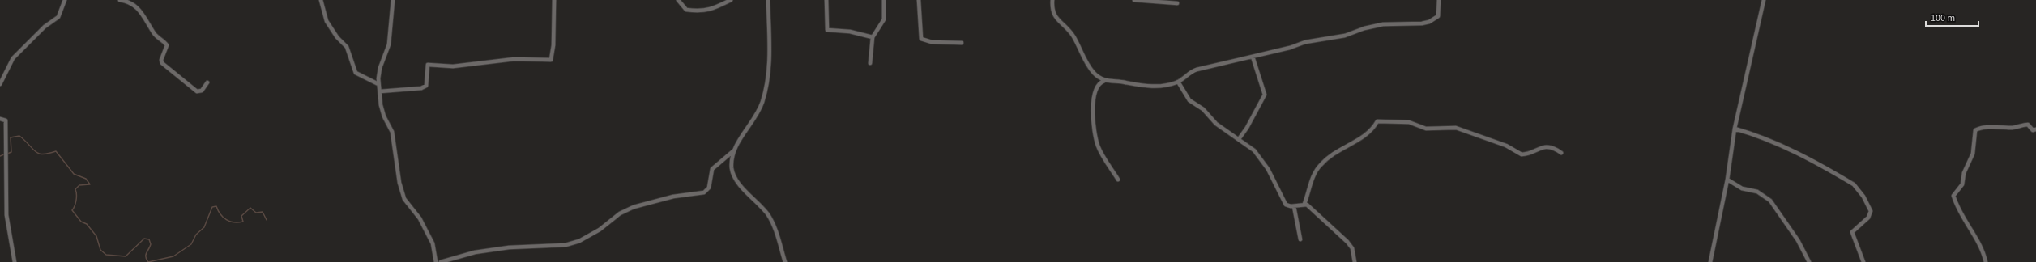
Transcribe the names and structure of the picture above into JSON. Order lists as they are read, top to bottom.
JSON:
{
  "scale_bar": "100 m"
}
